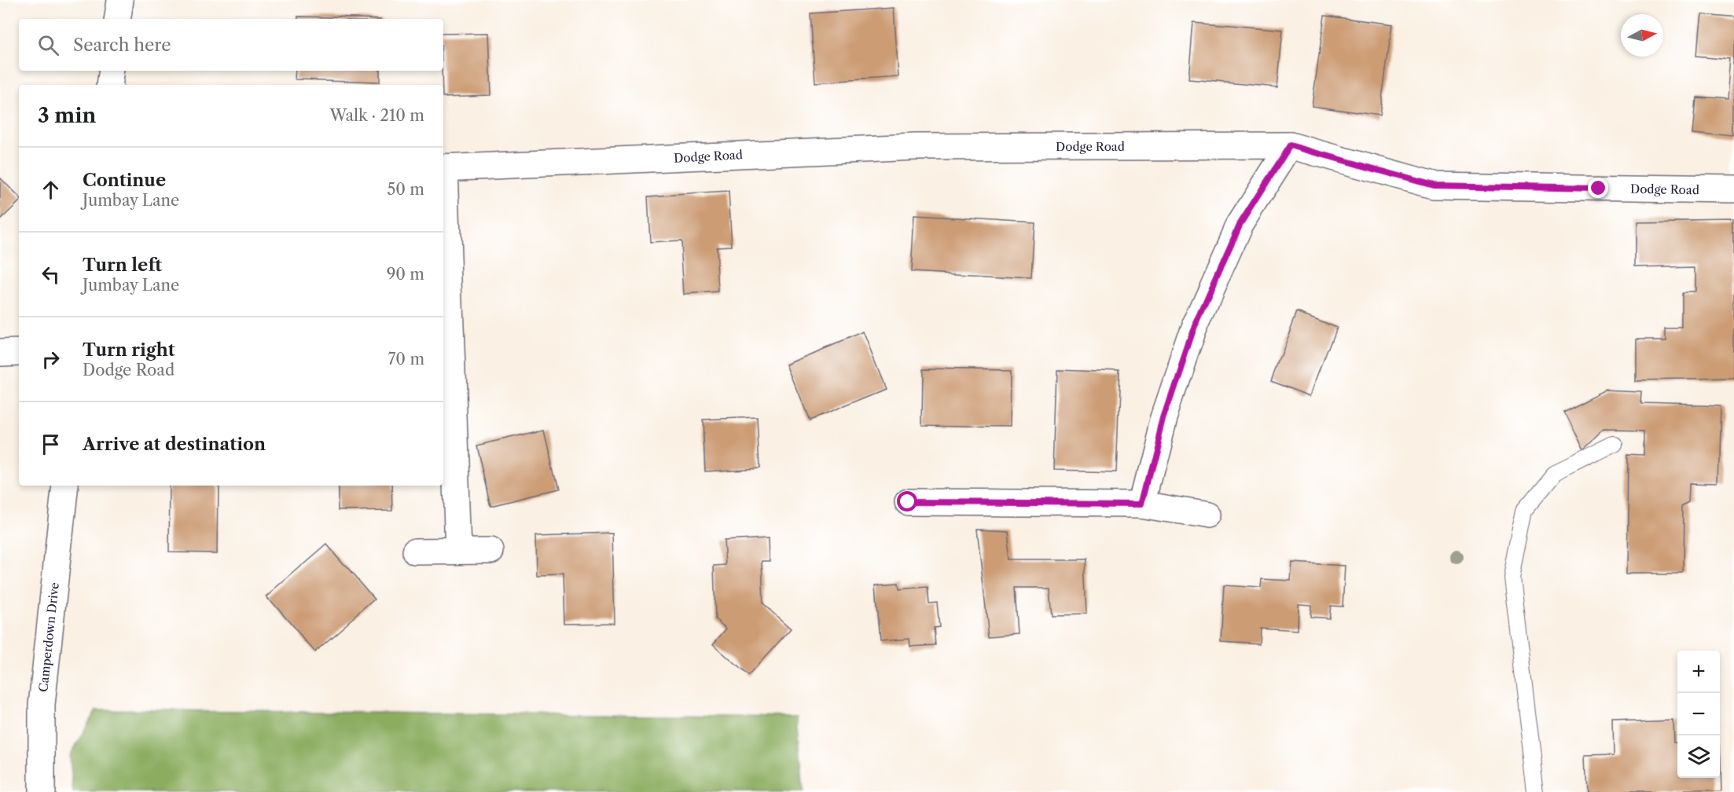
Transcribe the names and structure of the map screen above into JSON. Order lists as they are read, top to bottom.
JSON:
{
  "streets": {
    "street": ["Dodge Road", "Camperdown Drive"]
  },
  "north": "right",
  "page": {
    "search": "Search here",
    "heading": ["3 min", "Walk · 210 m"],
    "list": [
      ["Continue", "Jumbay Lane", "50 m"],
      ["Turn left", "Jumbay Lane", "90 m"],
      ["Turn right", "Dodge Road", "70 m"],
      "Arrive at destination"
    ],
    "map_buttons": ["+", "−"]
  }
}
